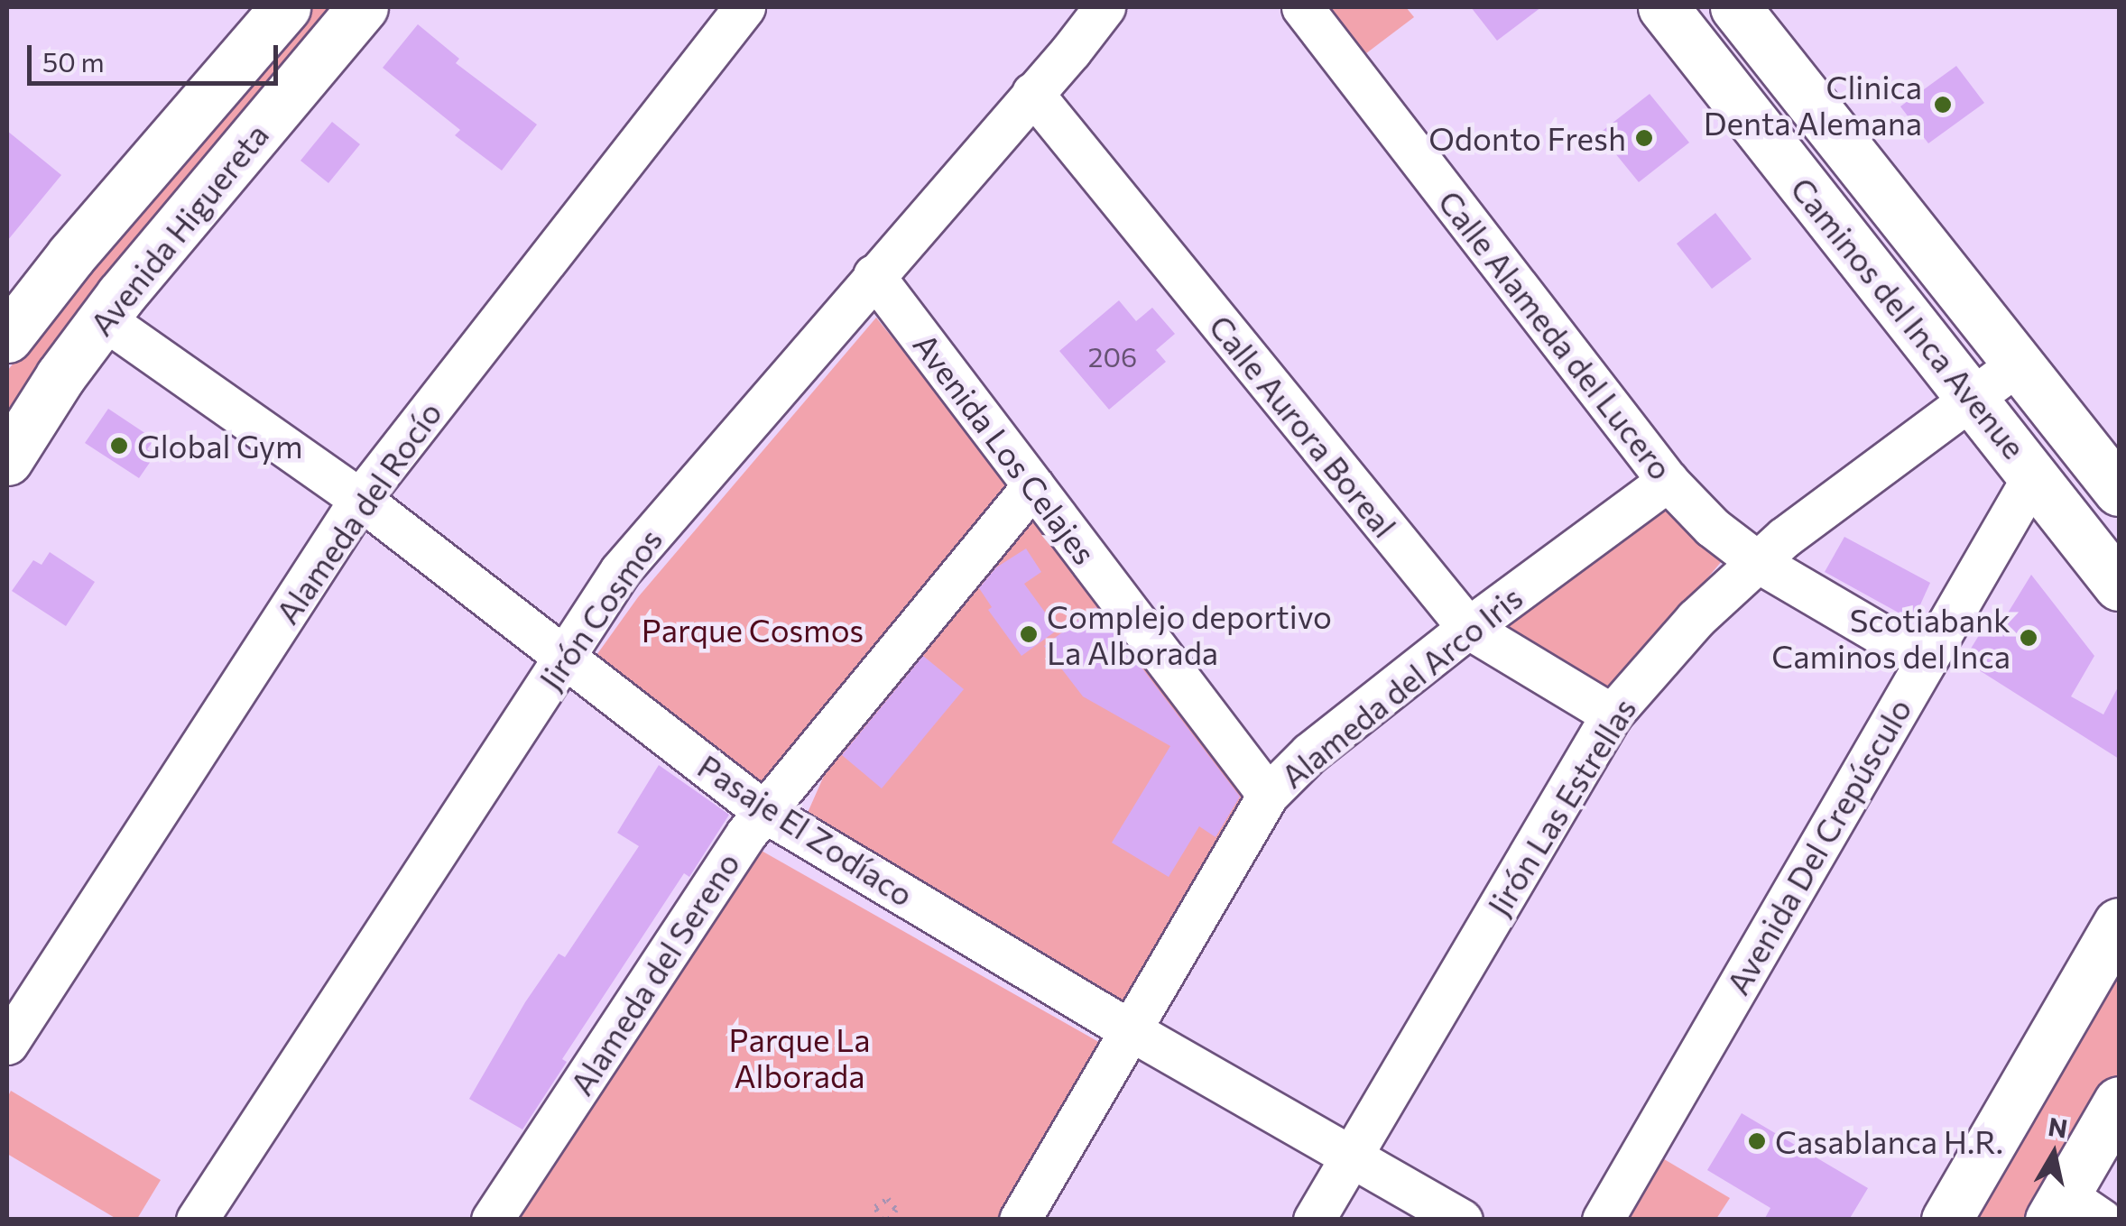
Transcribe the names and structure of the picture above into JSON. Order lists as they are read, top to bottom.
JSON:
{
  "streets": {
    "main road": ["Avenida Higuereta", "Caminos del Inca Avenue"],
    "street": [
      "Calle Alameda del Lucero",
      "Calle Aurora Boreal",
      "Avenida Los Celajes",
      "Alameda del Rocío",
      "Jirón Cosmos",
      "Alameda del Arco Iris",
      "Jirón Las Estrellas",
      "Pasaje El Zodíaco",
      "Avenida Del Crepúsculo",
      "Alameda del Sereno"
    ]
  },
  "crossings": [
    ["Avenida Higuereta", "Pasaje El Zodíaco"],
    ["Caminos del Inca Avenue", "Jirón Las Estrellas"],
    ["Caminos del Inca Avenue", "Avenida Del Crepúsculo"],
    ["Calle Alameda del Lucero", "Alameda del Arco Iris"],
    ["Calle Alameda del Lucero", "Jirón Las Estrellas"],
    ["Calle Alameda del Lucero", "Avenida Del Crepúsculo"],
    ["Calle Aurora Boreal", "Jirón Cosmos"],
    ["Calle Aurora Boreal", "Alameda del Arco Iris"],
    ["Calle Aurora Boreal", "Jirón Las Estrellas"],
    ["Avenida Los Celajes", "Jirón Cosmos"],
    ["Avenida Los Celajes", "Alameda del Arco Iris"],
    ["Avenida Los Celajes", "Alameda del Sereno"],
    ["Alameda del Rocío", "Pasaje El Zodíaco"],
    ["Jirón Cosmos", "Pasaje El Zodíaco"],
    ["Alameda del Arco Iris", "Pasaje El Zodíaco"],
    ["Jirón Las Estrellas", "Pasaje El Zodíaco"],
    ["Pasaje El Zodíaco", "Alameda del Sereno"]
  ],
  "parks": ["Parque Cosmos", "Parque La Alborada"],
  "places": [
    "Clinica Denta Alemana",
    "Odonto Fresh",
    "Global Gym",
    "Complejo deportivo La Alborada",
    "Scotiabank Caminos del Inca",
    "Casablanca H.R."
  ],
  "house_numbers": ["206"],
  "scale_bar": "50 m",
  "north": "top"
}
